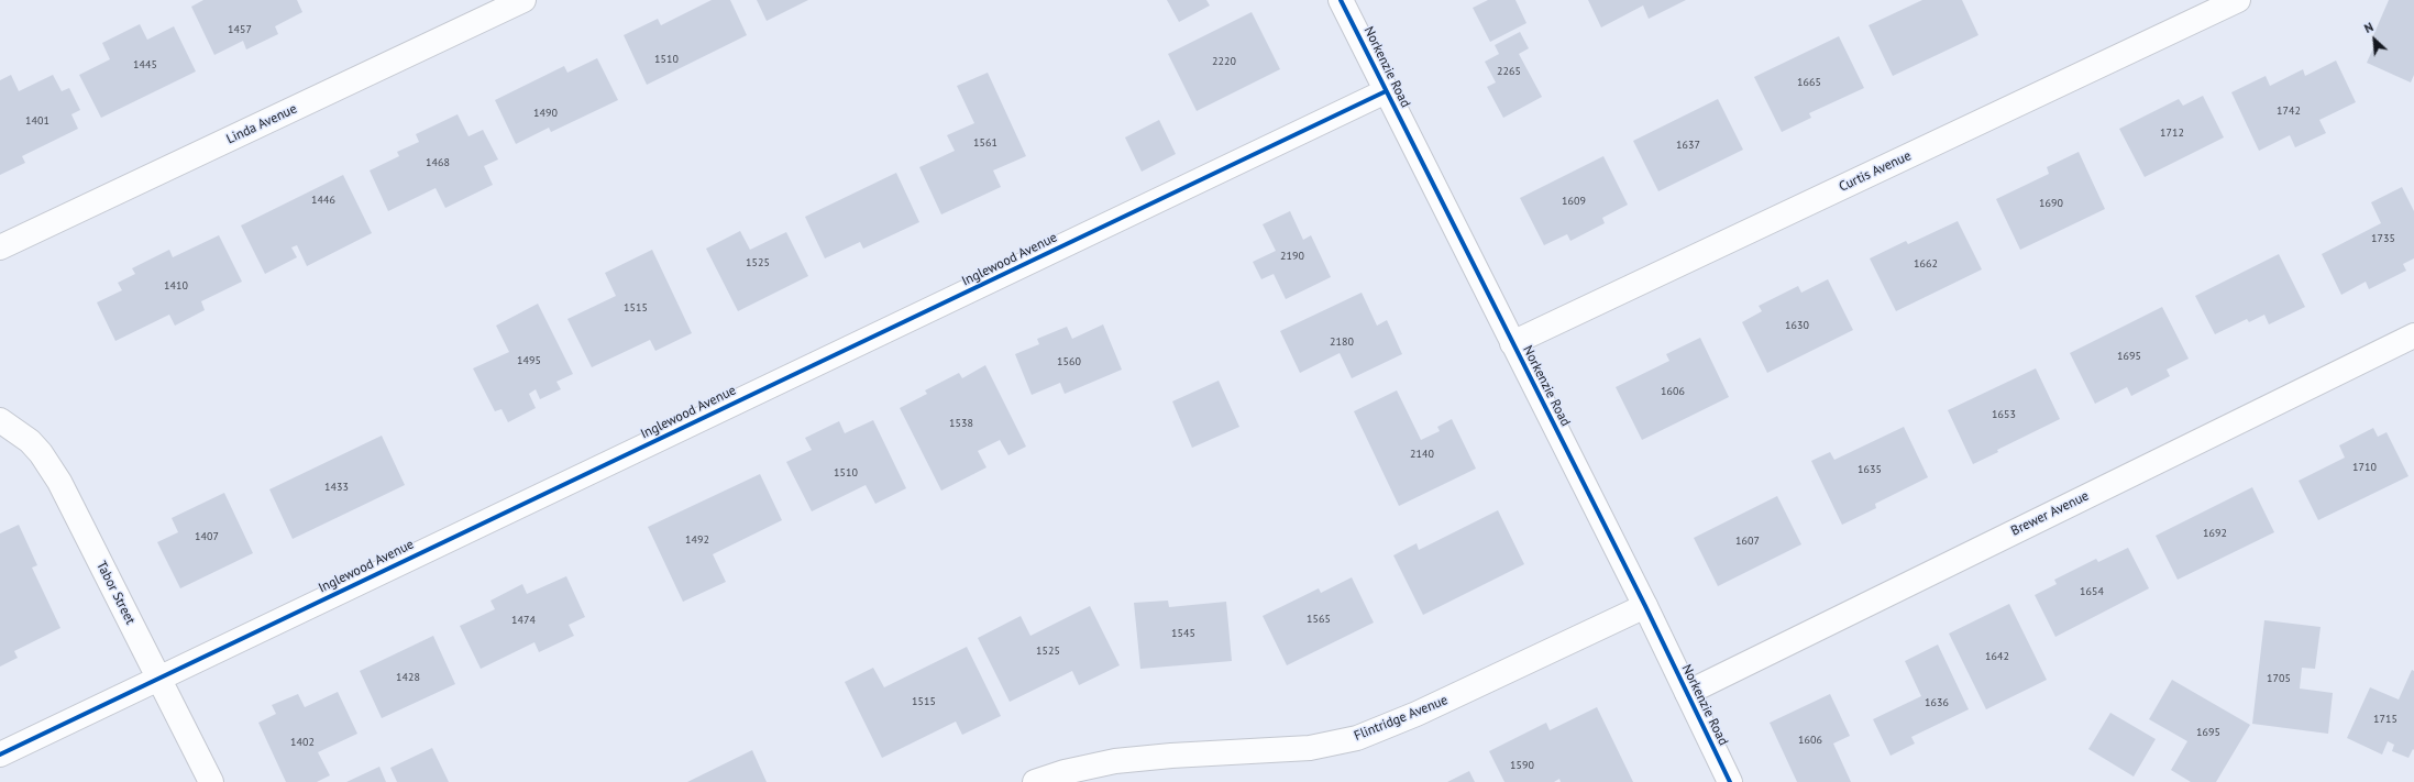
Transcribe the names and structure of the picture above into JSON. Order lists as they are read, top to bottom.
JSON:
{
  "streets": {
    "street": [
      "Norkenzie Road",
      "Linda Avenue",
      "Curtis Avenue",
      "Inglewood Avenue",
      "Brewer Avenue",
      "Tabor Street",
      "Flintridge Avenue"
    ]
  },
  "crossings": [
    ["Norkenzie Road", "Curtis Avenue"],
    ["Norkenzie Road", "Inglewood Avenue"],
    ["Norkenzie Road", "Brewer Avenue"],
    ["Norkenzie Road", "Flintridge Avenue"],
    ["Inglewood Avenue", "Tabor Street"]
  ],
  "house_numbers": [
    "1457",
    "1510",
    "2220",
    "1445",
    "2265",
    "1665",
    "1742",
    "1490",
    "1401",
    "1712",
    "1561",
    "1637",
    "1468",
    "1446",
    "1609",
    "1690",
    "1735",
    "2190",
    "1525",
    "1662",
    "1410",
    "1515",
    "1630",
    "2180",
    "1695",
    "1495",
    "1560",
    "1606",
    "1653",
    "1538",
    "2140",
    "1710",
    "1635",
    "1510",
    "1433",
    "1692",
    "1407",
    "1492",
    "1607",
    "1654",
    "1565",
    "1474",
    "1545",
    "1525",
    "1642",
    "1428",
    "1705",
    "1515",
    "1636",
    "1715",
    "1695",
    "1606",
    "1402",
    "1590"
  ],
  "north": "top left"
}
